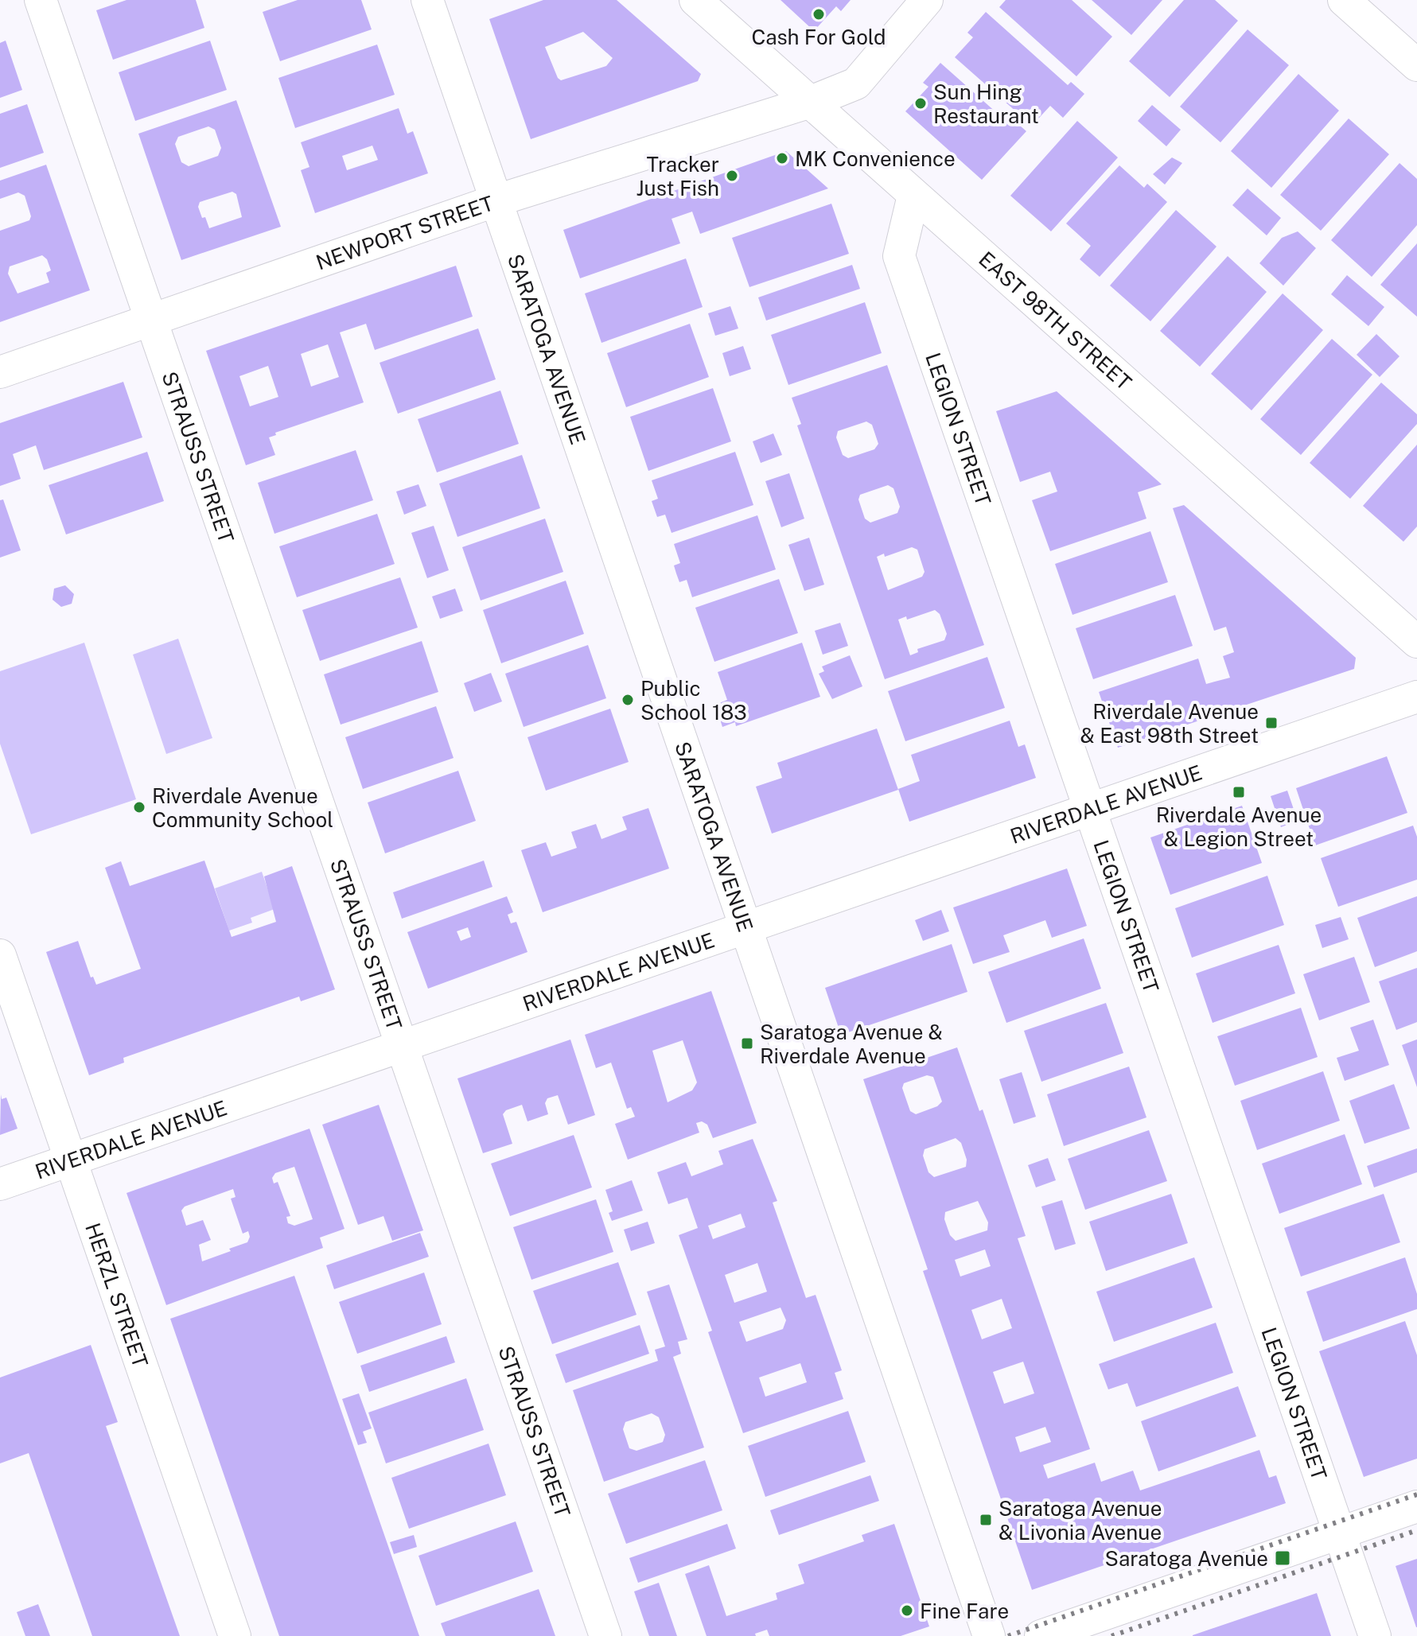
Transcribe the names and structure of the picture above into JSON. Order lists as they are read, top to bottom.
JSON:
{
  "streets": {
    "street": [
      "NEWPORT STREET",
      "EAST 98TH STREET",
      "SARATOGA AVENUE",
      "LEGION STREET",
      "STRAUSS STREET",
      "RIVERDALE AVENUE",
      "HERZL STREET"
    ]
  },
  "crossings": [
    ["NEWPORT STREET", "EAST 98TH STREET"],
    ["NEWPORT STREET", "SARATOGA AVENUE"],
    ["NEWPORT STREET", "STRAUSS STREET"],
    ["EAST 98TH STREET", "LEGION STREET"],
    ["SARATOGA AVENUE", "RIVERDALE AVENUE"],
    ["LEGION STREET", "RIVERDALE AVENUE"],
    ["STRAUSS STREET", "RIVERDALE AVENUE"],
    ["RIVERDALE AVENUE", "HERZL STREET"]
  ],
  "places": {
    "other": [
      "Cash For Gold",
      "Sun Hing Restaurant",
      "MK Convenience",
      "Tracker Just Fish",
      "Public School 183",
      "Riverdale Avenue Community School",
      "Fine Fare"
    ],
    "transit": [
      "Riverdale Avenue & East 98th Street",
      "Riverdale Avenue & Legion Street",
      "Saratoga Avenue & Riverdale Avenue",
      "Saratoga Avenue & Livonia Avenue",
      "Saratoga Avenue"
    ]
  }
}
